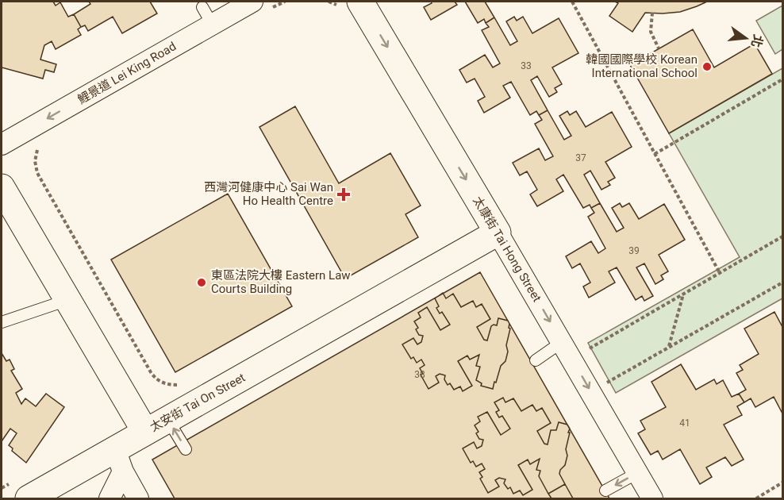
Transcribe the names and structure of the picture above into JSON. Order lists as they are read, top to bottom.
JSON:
{
  "streets": {
    "street": ["鯉景道 Lei King Road", "太康街 Tai Hong Street", "太安街 Tai On Street"]
  },
  "crossings": [
    ["太康街 Tai Hong Street", "太安街 Tai On Street"]
  ],
  "one_way": ["鯉景道 Lei King Road", "太康街 Tai Hong Street"],
  "places": {
    "other": ["韓國國際學校 Korean International School", "東區法院大樓 Eastern Law Courts Building"],
    "health": ["西灣河健康中心 Sai Wan Ho Health Centre"]
  },
  "house_numbers": [
    "33",
    "37",
    "39",
    "38",
    "41"
  ],
  "north": "right"
}
